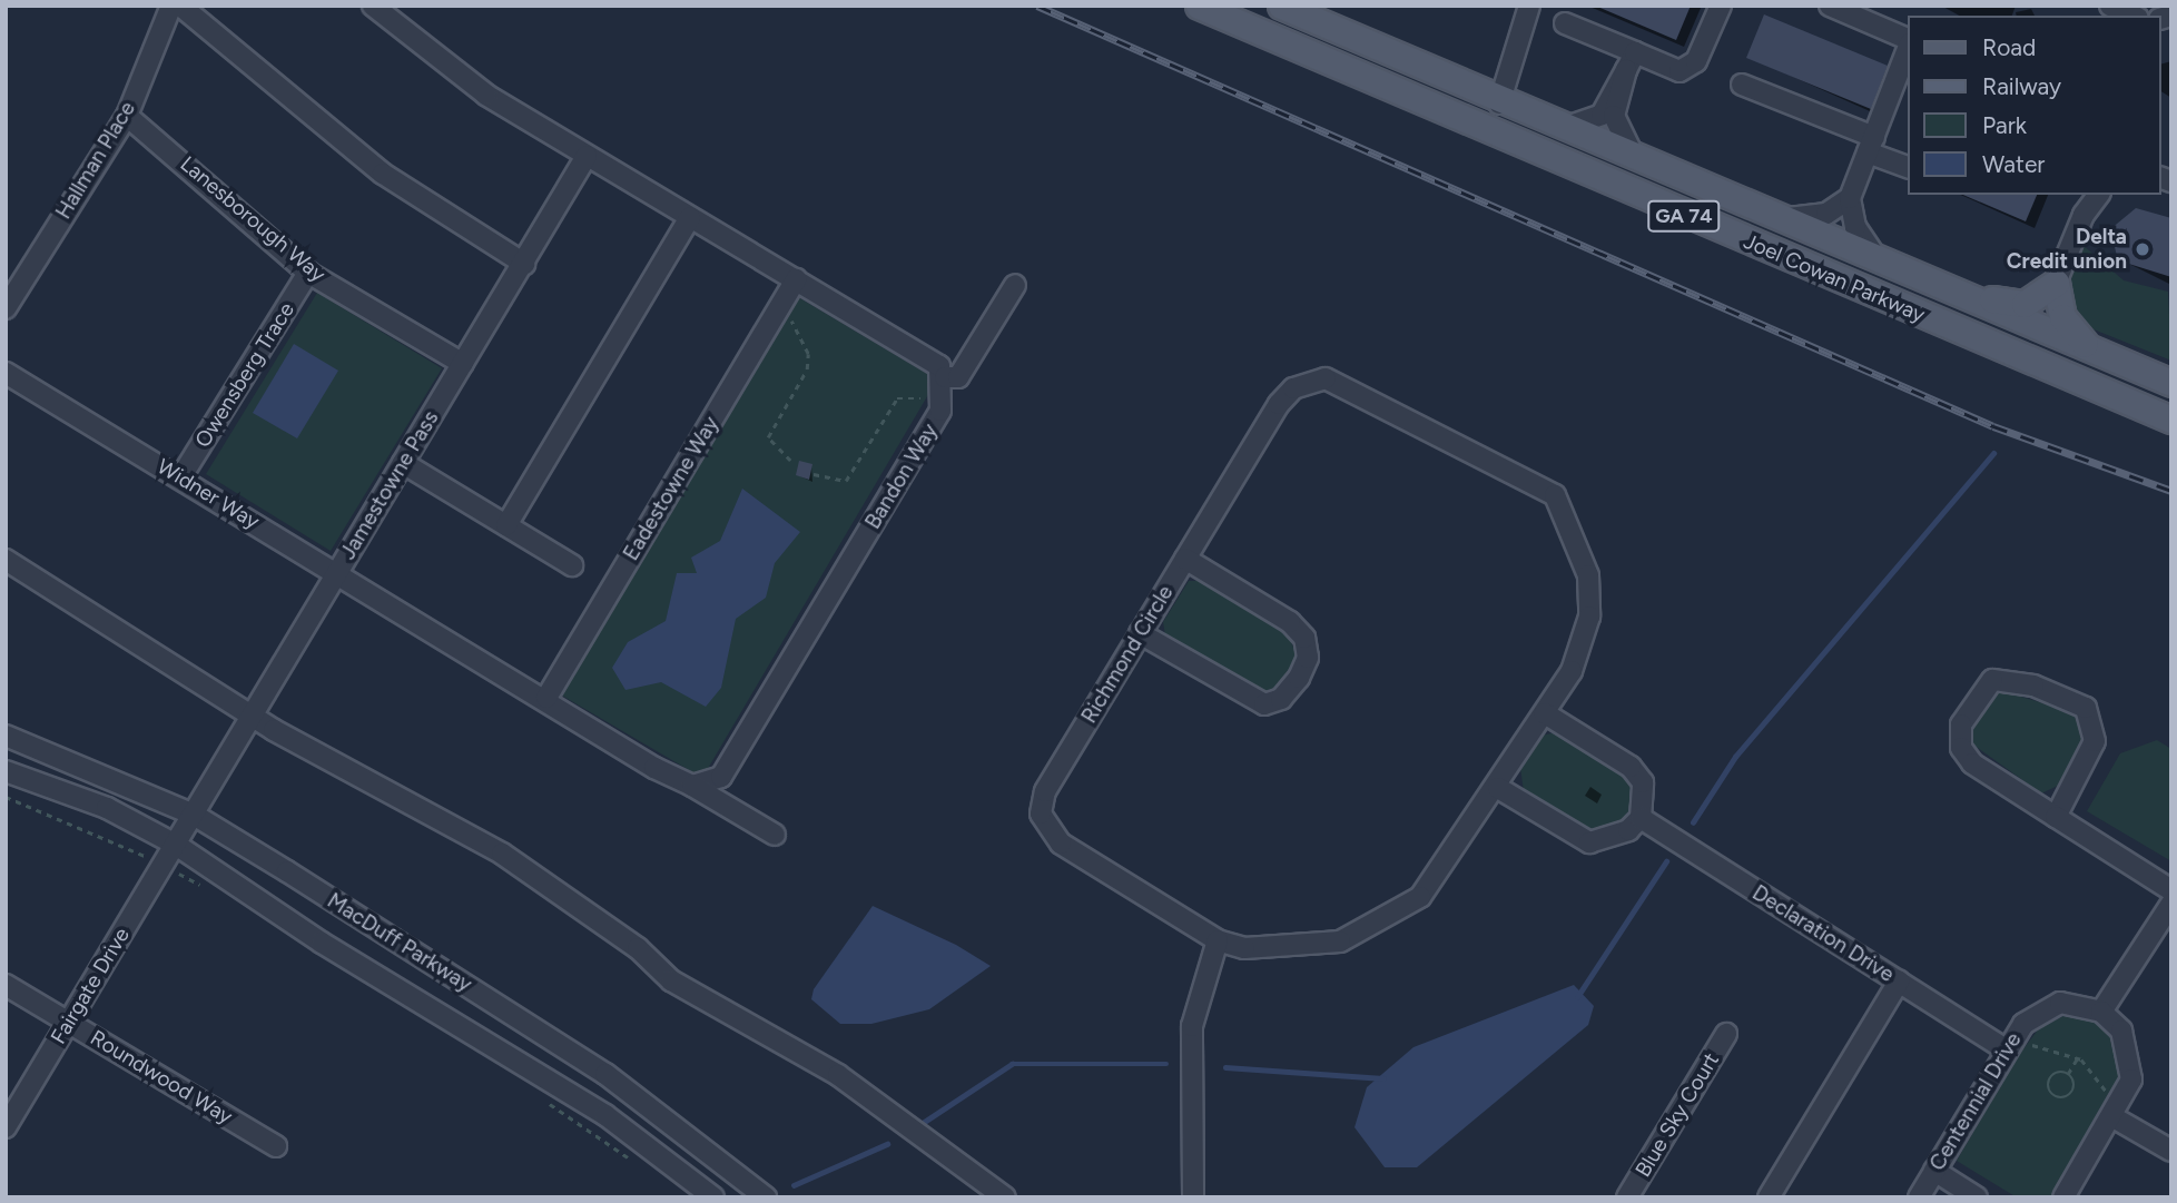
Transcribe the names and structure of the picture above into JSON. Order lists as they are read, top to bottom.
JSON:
{
  "streets": {
    "main road": ["GA 74", "Joel Cowan Parkway"],
    "street": [
      "Hallman Place",
      "Lanesborough Way",
      "Owensberg Trace",
      "Bandon Way",
      "Jamestowne Pass",
      "Eadestowne Way",
      "Widner Way",
      "Richmond Circle",
      "Declaration Drive",
      "MacDuff Parkway",
      "Fairgate Drive",
      "Roundwood Way",
      "Centennial Drive",
      "Blue Sky Court"
    ]
  },
  "crossings": [
    ["Hallman Place", "Lanesborough Way"],
    ["Lanesborough Way", "Owensberg Trace"],
    ["Lanesborough Way", "Jamestowne Pass"],
    ["Owensberg Trace", "Widner Way"],
    ["Jamestowne Pass", "Widner Way"],
    ["Jamestowne Pass", "MacDuff Parkway"],
    ["Jamestowne Pass", "Fairgate Drive"],
    ["Declaration Drive", "Centennial Drive"],
    ["MacDuff Parkway", "Fairgate Drive"],
    ["Fairgate Drive", "Roundwood Way"]
  ],
  "places": ["Delta Credit union"],
  "legend": [
    "Road",
    "Railway",
    "Park",
    "Water"
  ]
}
